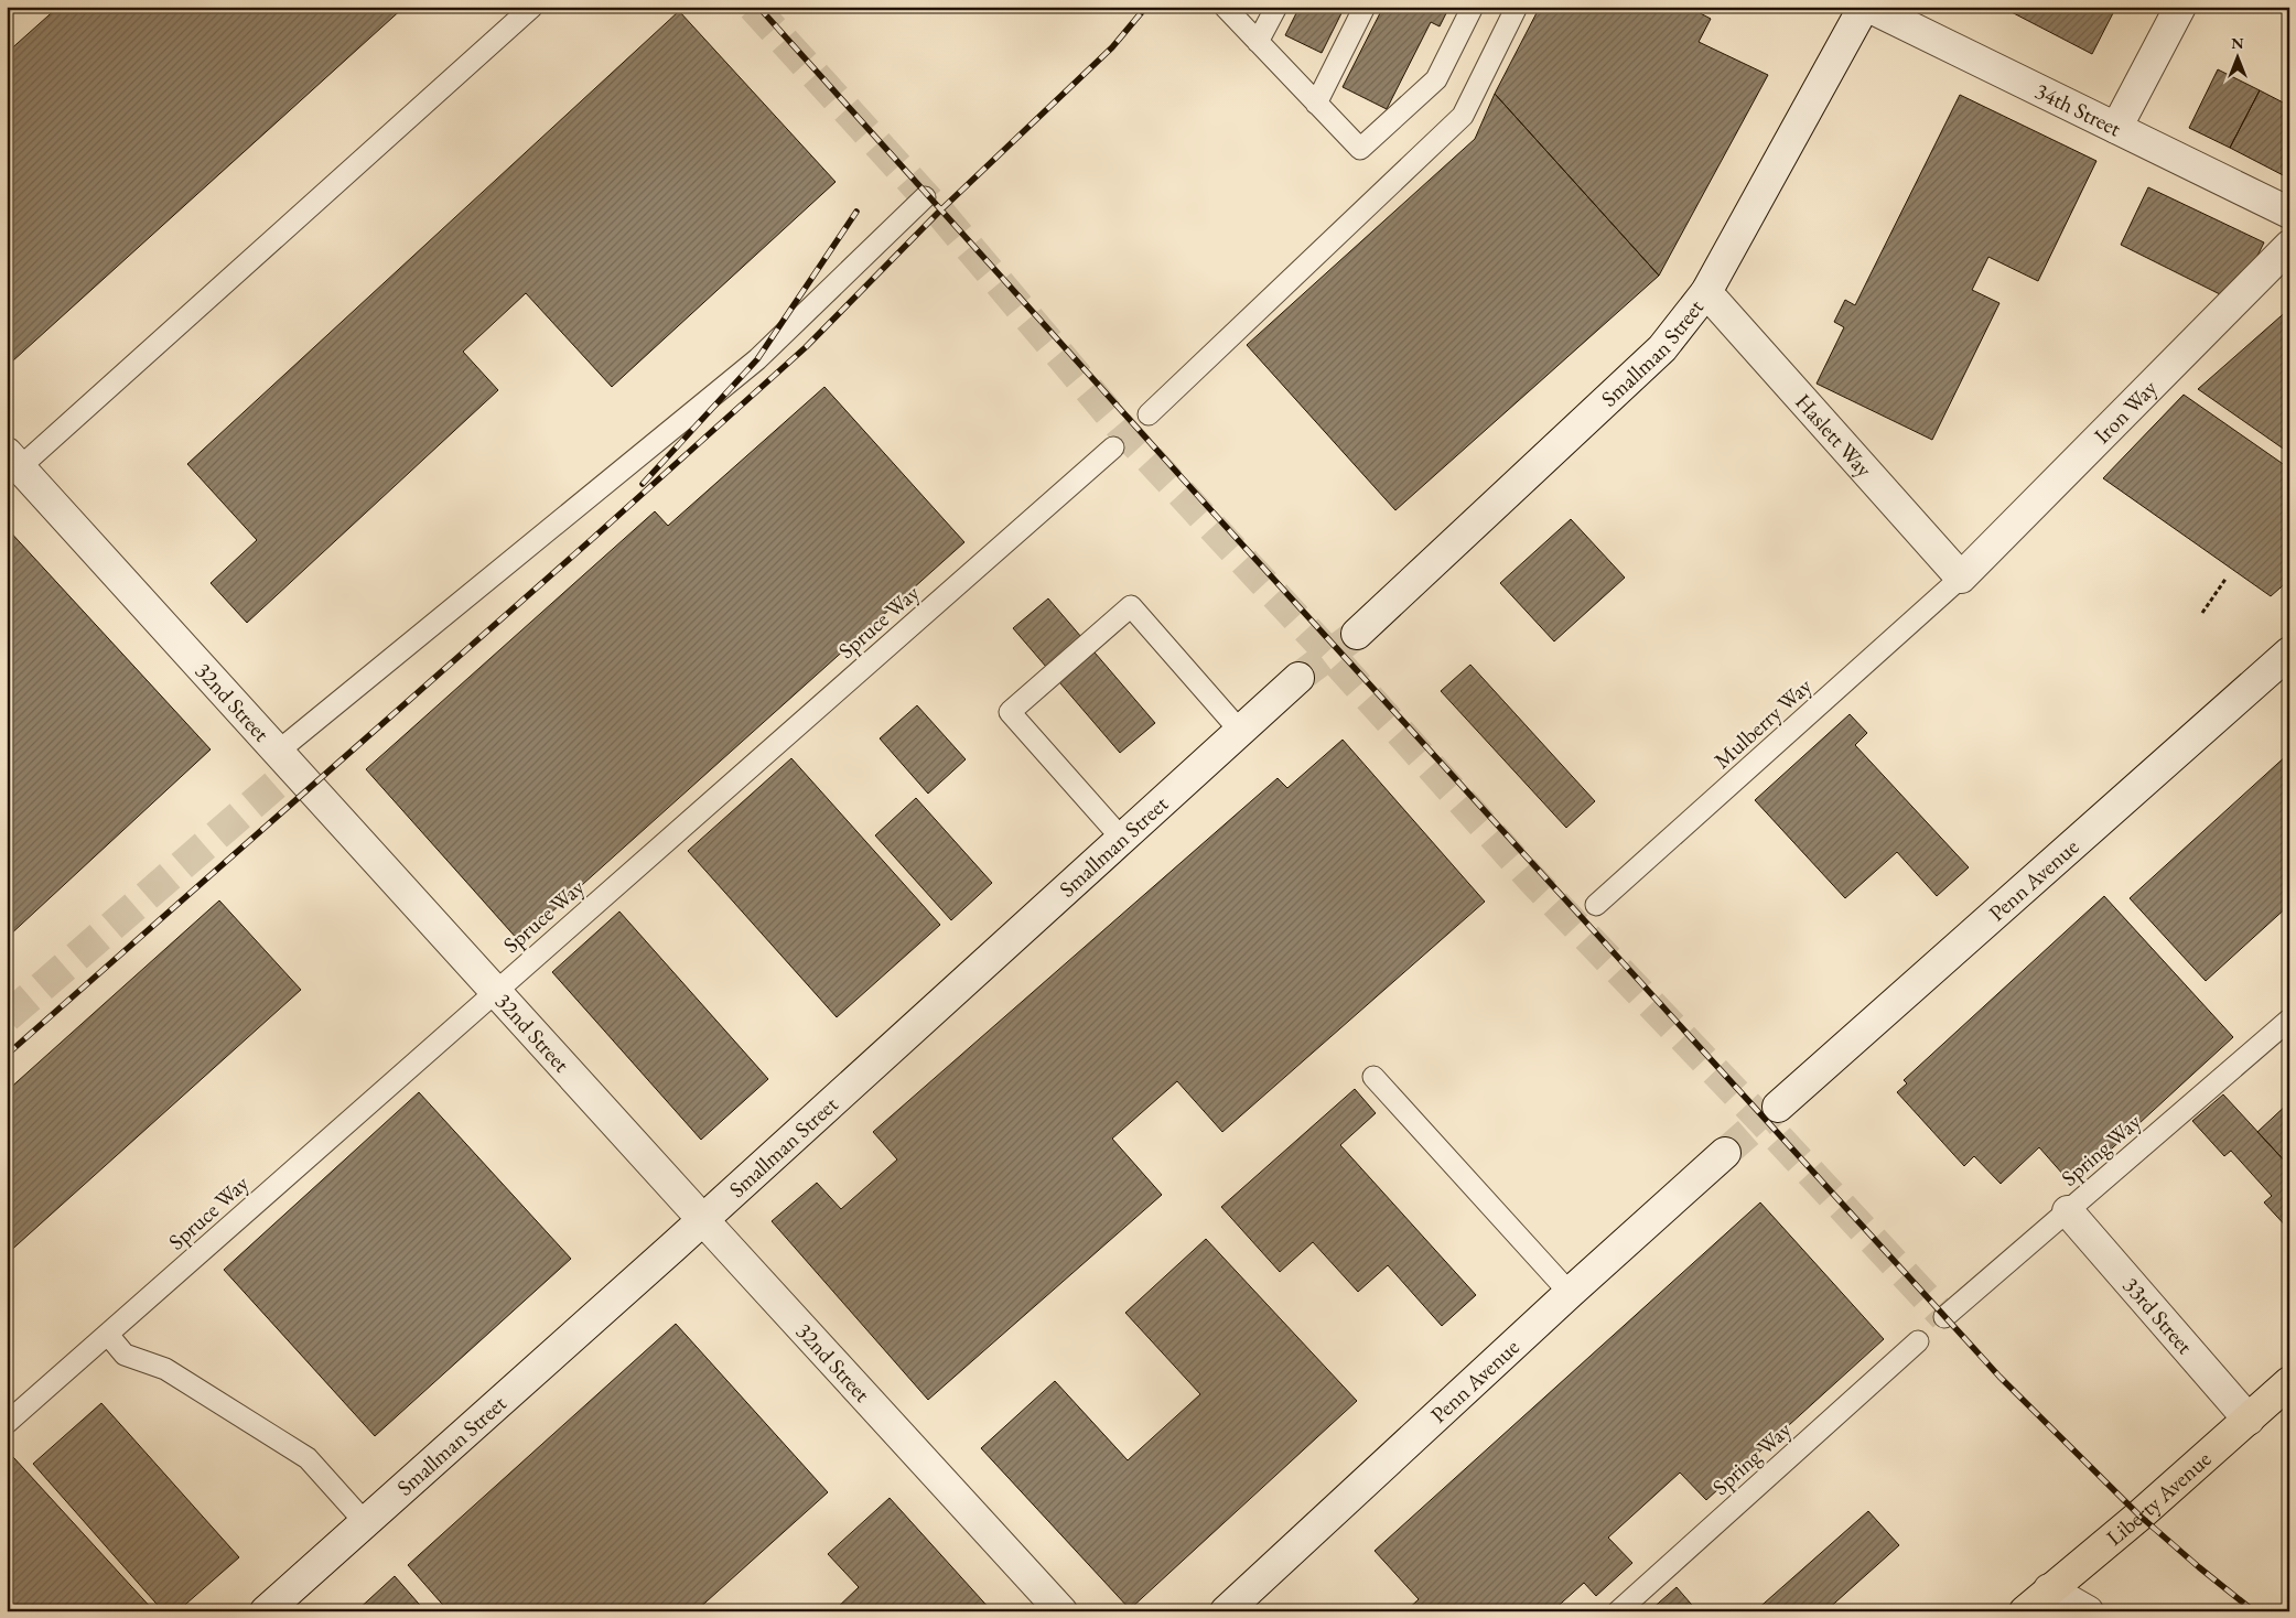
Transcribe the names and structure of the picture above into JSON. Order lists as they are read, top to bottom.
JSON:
{
  "streets": {
    "main road": ["Liberty Avenue"],
    "street": [
      "34th Street",
      "Smallman Street",
      "Iron Way",
      "Haslett Way",
      "32nd Street",
      "Penn Avenue",
      "33rd Street"
    ],
    "lane": ["Spruce Way", "Mulberry Way", "Spring Way"]
  },
  "crossings": [
    ["34th Street", "Smallman Street"],
    ["Smallman Street", "Haslett Way"],
    ["Smallman Street", "32nd Street"],
    ["Iron Way", "Haslett Way"],
    ["Iron Way", "Mulberry Way"],
    ["Haslett Way", "Mulberry Way"],
    ["Spruce Way", "32nd Street"],
    ["Spring Way", "33rd Street"],
    ["33rd Street", "Liberty Avenue"]
  ],
  "north": "top"
}
